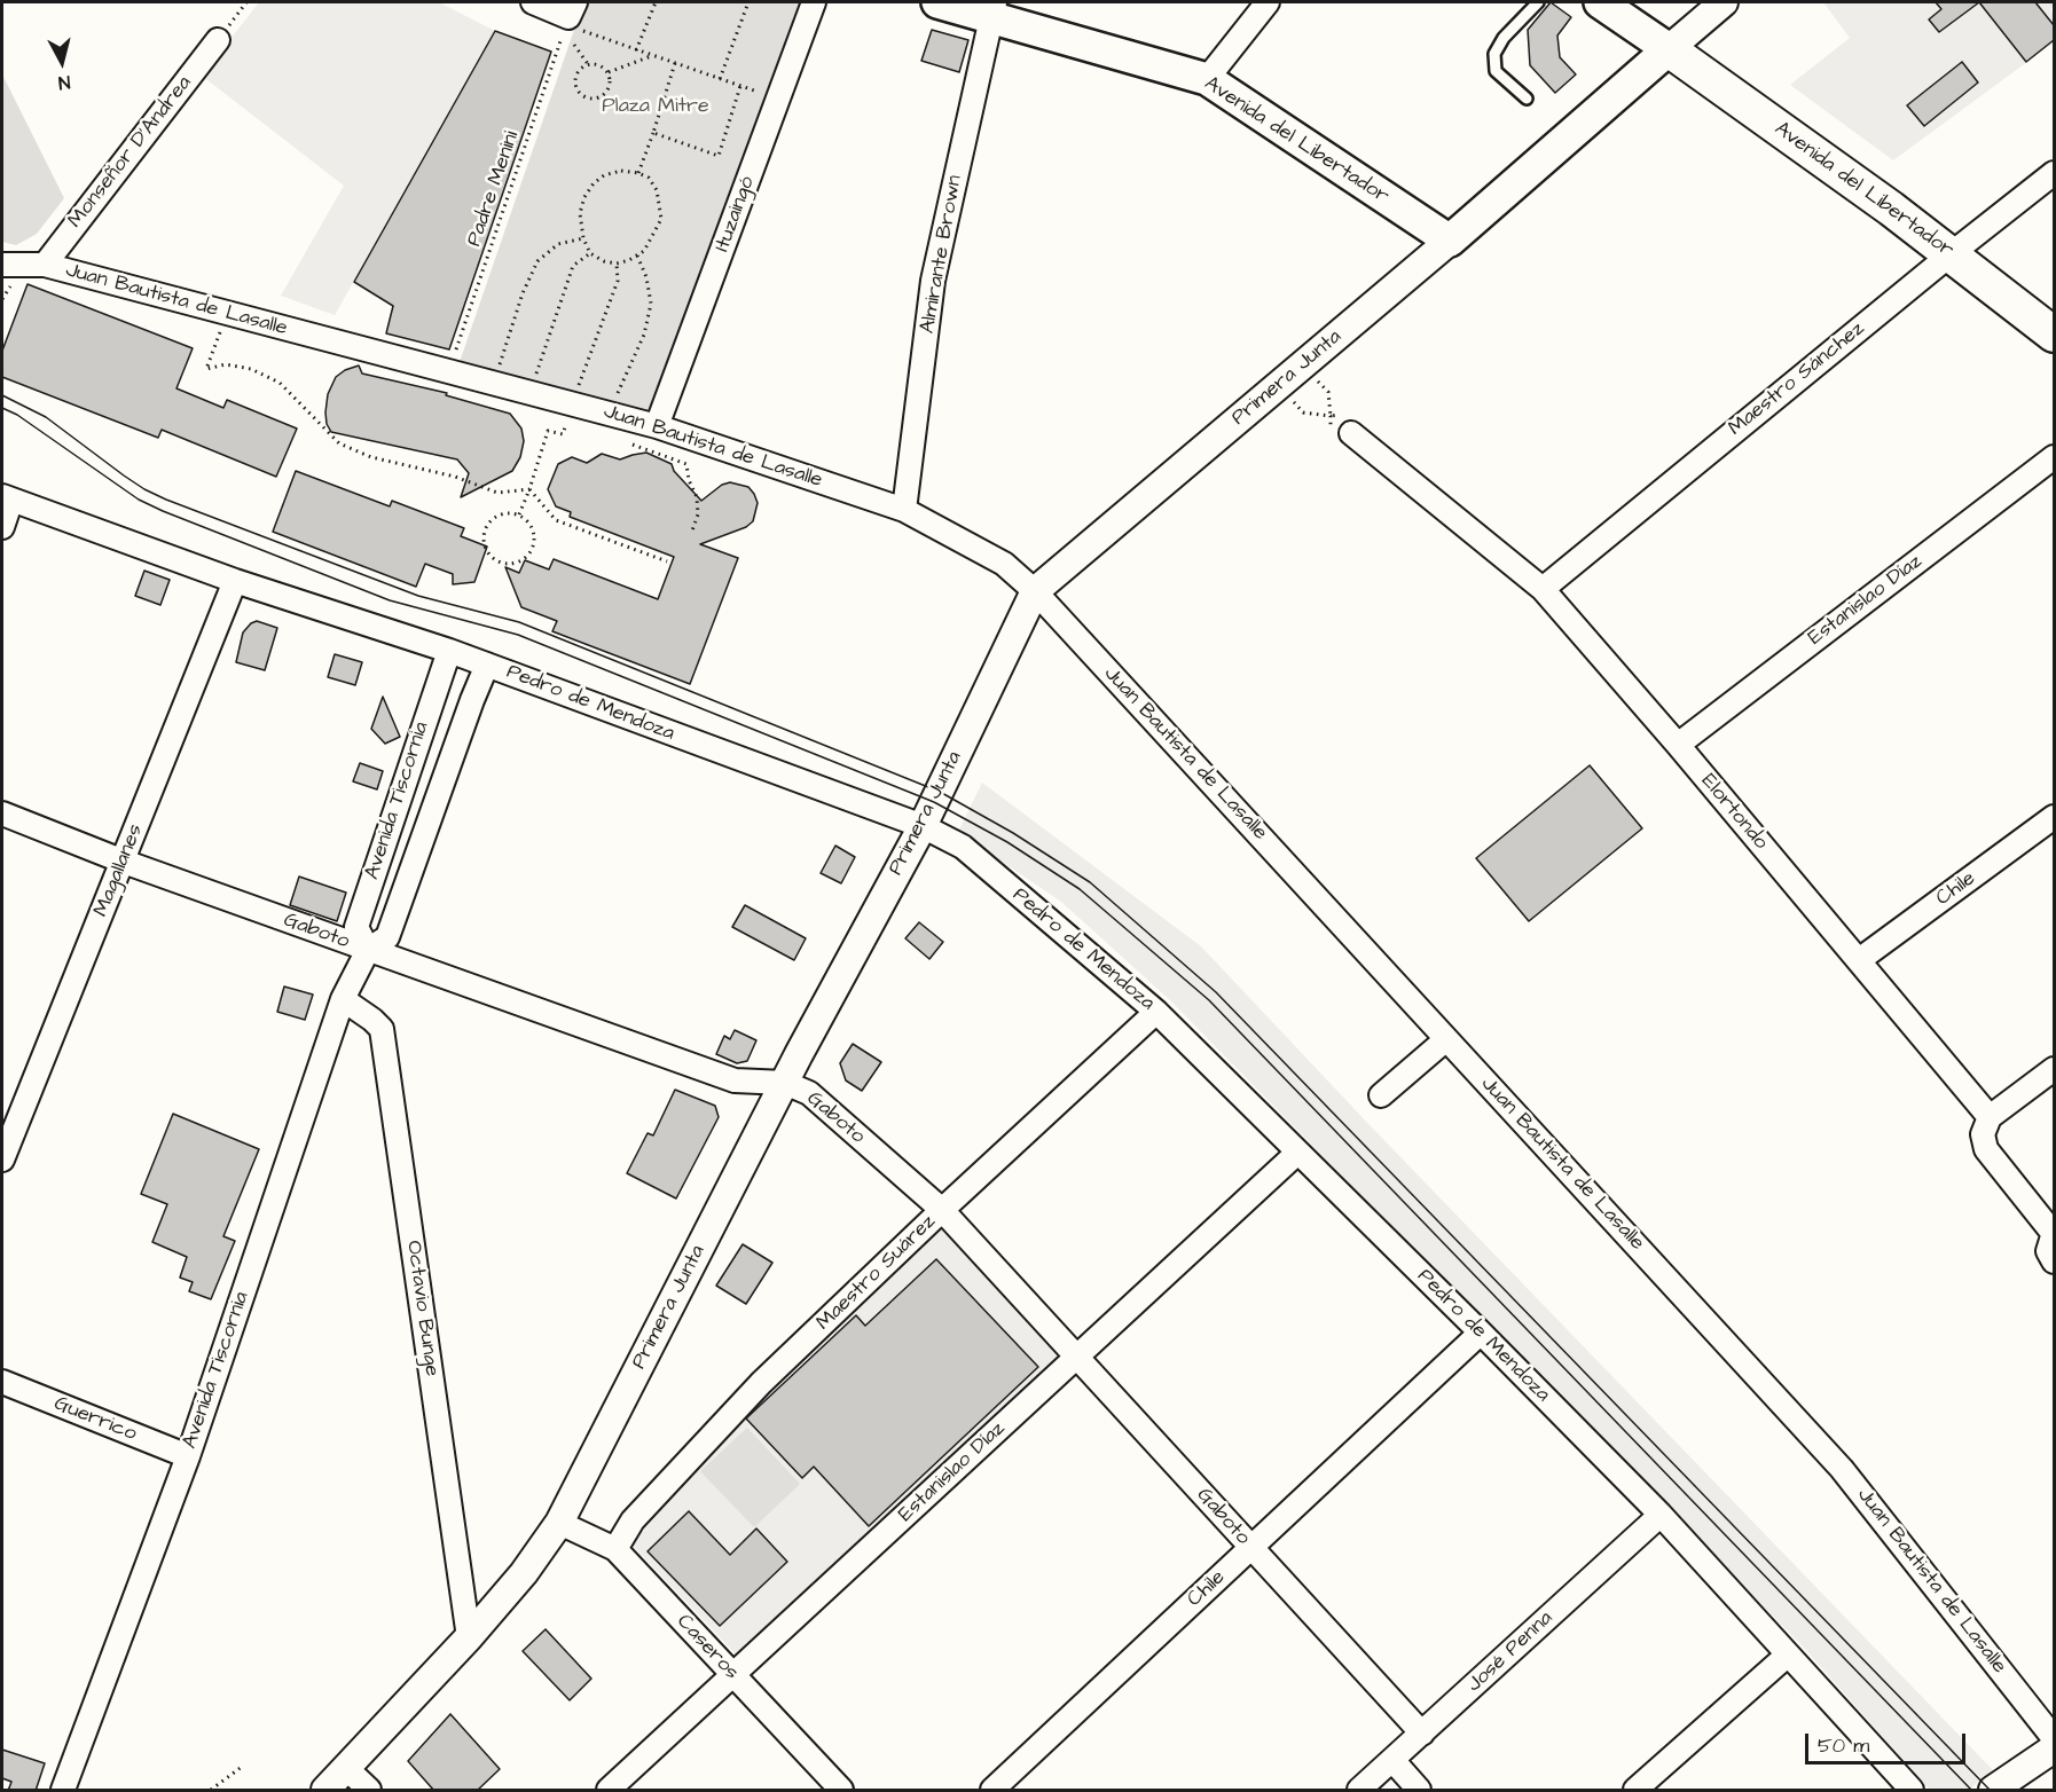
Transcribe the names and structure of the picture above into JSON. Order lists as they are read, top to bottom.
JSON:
{
  "streets": {
    "main road": ["Avenida del Libertador", "Primera Junta"],
    "street": [
      "Monseñor D'Andrea",
      "Ituzaingó",
      "Almirante Brown",
      "Juan Bautista de Lasalle",
      "Maestro Sánchez",
      "Estanislao Díaz",
      "Pedro de Mendoza",
      "Avenida Tiscornia",
      "Elortondo",
      "Magallanes",
      "Chile",
      "Gaboto",
      "Maestro Suárez",
      "Octavio Bunge",
      "Guerrico",
      "Caseros",
      "José Penna"
    ],
    "path": ["Padre Menini"]
  },
  "crossings": [
    ["Avenida del Libertador", "Almirante Brown"],
    ["Avenida del Libertador", "Primera Junta"],
    ["Avenida del Libertador", "Maestro Sánchez"],
    ["Monseñor D'Andrea", "Juan Bautista de Lasalle"],
    ["Padre Menini", "Juan Bautista de Lasalle"],
    ["Ituzaingó", "Juan Bautista de Lasalle"],
    ["Almirante Brown", "Juan Bautista de Lasalle"],
    ["Juan Bautista de Lasalle", "Primera Junta"],
    ["Primera Junta", "Pedro de Mendoza"],
    ["Primera Junta", "Gaboto"],
    ["Primera Junta", "Octavio Bunge"],
    ["Primera Junta", "Caseros"],
    ["Maestro Sánchez", "Elortondo"],
    ["Estanislao Díaz", "Pedro de Mendoza"],
    ["Estanislao Díaz", "Elortondo"],
    ["Estanislao Díaz", "Gaboto"],
    ["Estanislao Díaz", "Caseros"],
    ["Pedro de Mendoza", "Avenida Tiscornia"],
    ["Pedro de Mendoza", "Magallanes"],
    ["Pedro de Mendoza", "Chile"],
    ["Pedro de Mendoza", "Maestro Suárez"],
    ["Pedro de Mendoza", "José Penna"],
    ["Avenida Tiscornia", "Gaboto"],
    ["Avenida Tiscornia", "Octavio Bunge"],
    ["Avenida Tiscornia", "Guerrico"],
    ["Elortondo", "Chile"],
    ["Magallanes", "Gaboto"],
    ["Chile", "Gaboto"],
    ["Gaboto", "Maestro Suárez"],
    ["Gaboto", "José Penna"],
    ["Maestro Suárez", "Caseros"]
  ],
  "parks": ["Plaza Mitre"],
  "scale_bar": "50 m",
  "north": "bottom"
}
